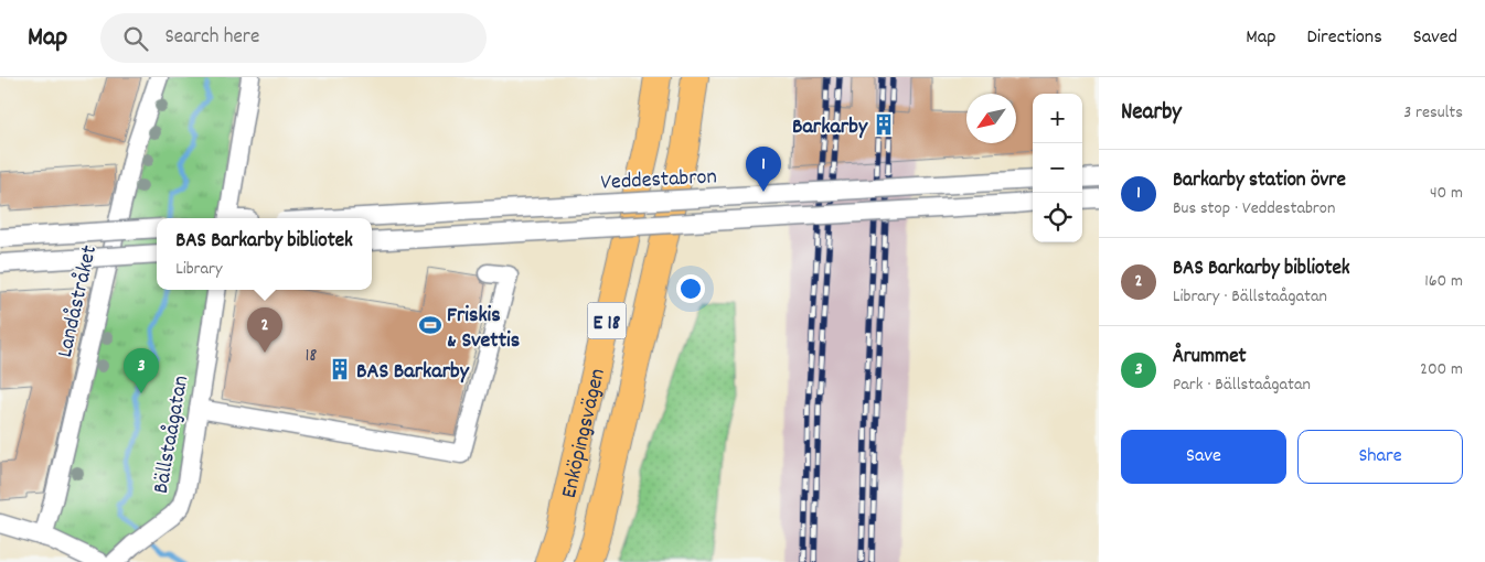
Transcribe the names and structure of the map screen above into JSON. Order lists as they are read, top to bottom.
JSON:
{
  "streets": {
    "highway": ["E 18", "Enköpingsvägen"],
    "street": ["Veddestabron", "Landåstråket", "Bällstaågatan"]
  },
  "places": {
    "building": ["Barkarby", "BAS Barkarby"],
    "sports": ["Friskis & Svettis"]
  },
  "house_numbers": ["18"],
  "north": "bottom left",
  "page": {
    "header": "Map",
    "search": "Search here",
    "nav": ["Map", "Directions", "Saved"],
    "heading": ["Nearby", "3 results"],
    "map_buttons": ["+", "−"],
    "pins": ["1", "2", "3"],
    "list": [
      {
        "mark": "1",
        "name": "Barkarby station övre",
        "note": "Bus stop · Veddestabron",
        "value": "40 m"
      },
      {
        "mark": "2",
        "name": "BAS Barkarby bibliotek",
        "note": "Library · Bällstaågatan",
        "value": "160 m"
      },
      {
        "mark": "3",
        "name": "Årummet",
        "note": "Park · Bällstaågatan",
        "value": "200 m"
      }
    ],
    "popup": ["BAS Barkarby bibliotek", "Library"],
    "buttons": ["Save", "Share"]
  }
}
